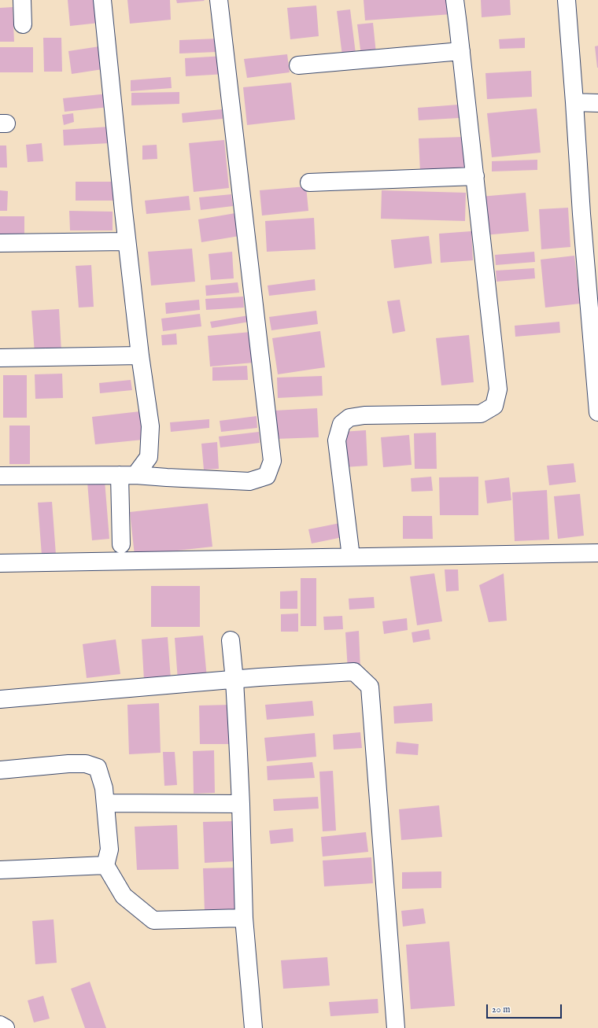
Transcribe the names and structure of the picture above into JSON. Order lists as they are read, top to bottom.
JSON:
{
  "scale_bar": "20 m"
}
